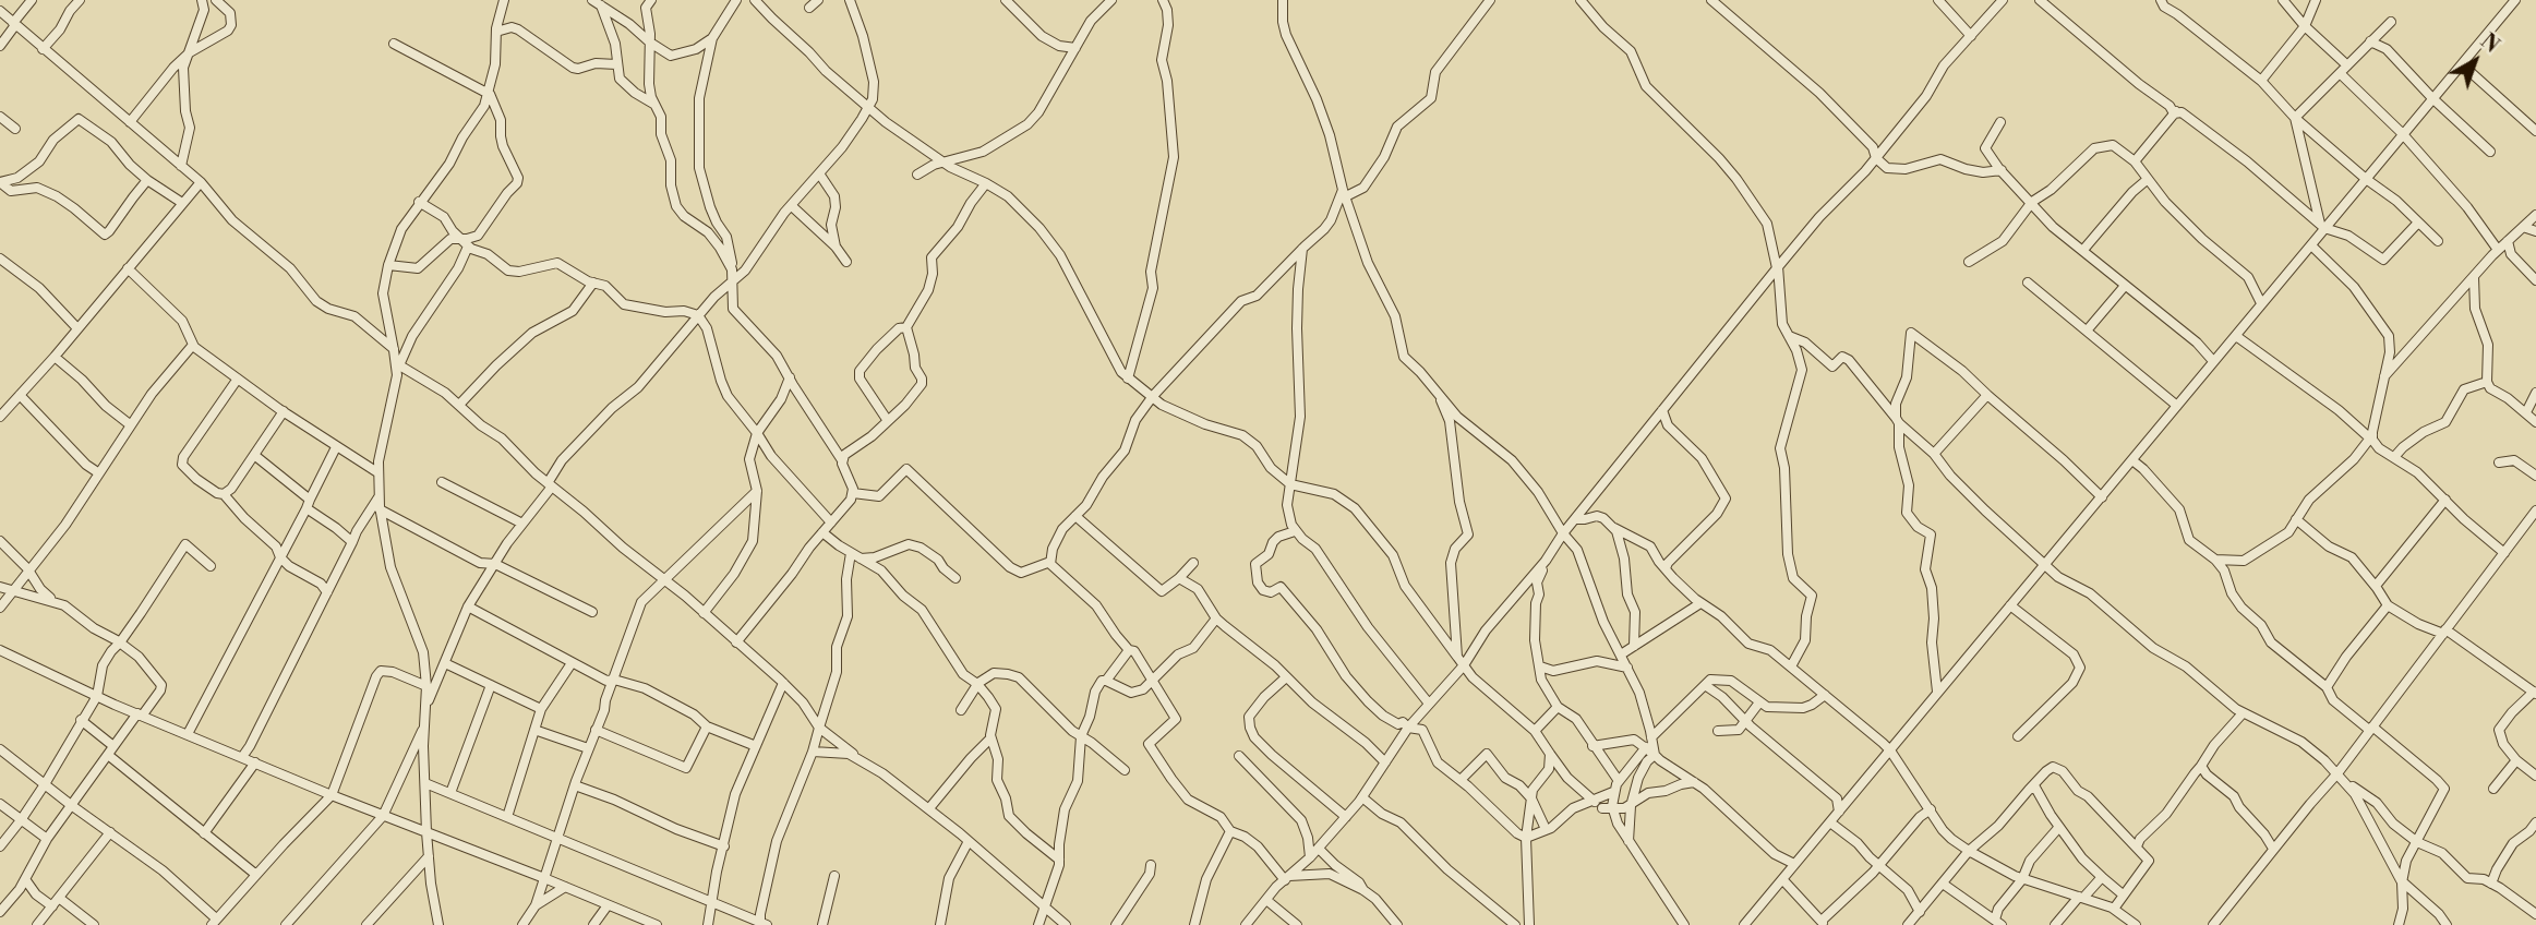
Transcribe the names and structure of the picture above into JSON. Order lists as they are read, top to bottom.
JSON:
{
  "north": "top right"
}
